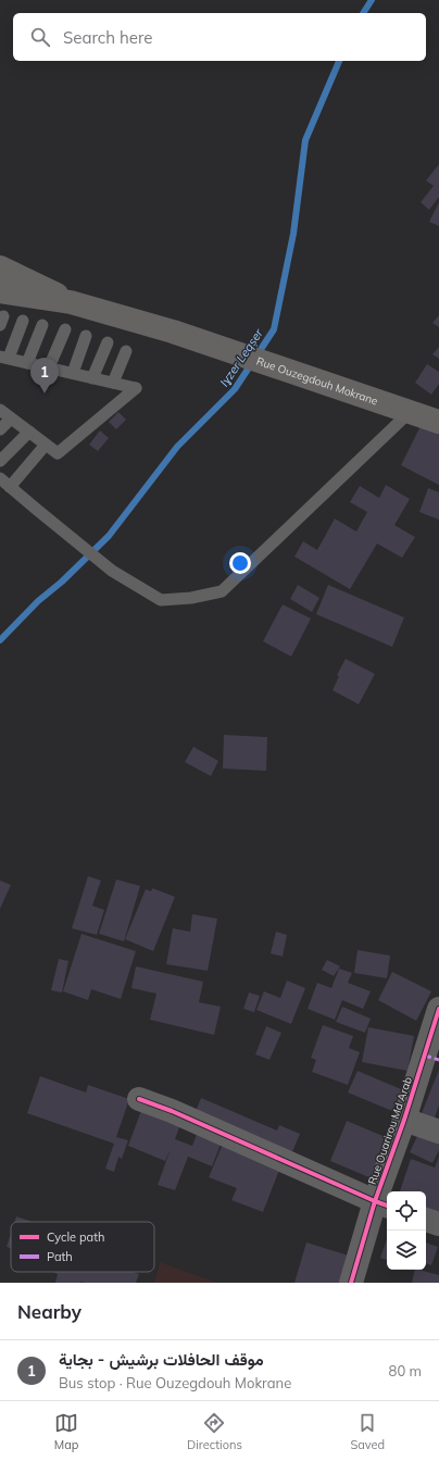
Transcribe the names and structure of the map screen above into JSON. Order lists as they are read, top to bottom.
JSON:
{
  "streets": {
    "main road": ["Rue Ouzegdouh Mokrane"],
    "street": ["Rue Ouarirou Md Arab"]
  },
  "water": ["Iɣzer Leqṣer"],
  "legend": ["Cycle path", "Path"],
  "page": {
    "search": "Search here",
    "pins": "1",
    "heading": "Nearby",
    "list": [
      {
        "mark": "1",
        "name": "موقف الحافلات برشيش - بجاية",
        "note": "Bus stop · Rue Ouzegdouh Mokrane",
        "value": "80 m"
      }
    ],
    "nav": ["Map", "Directions", "Saved"]
  }
}
